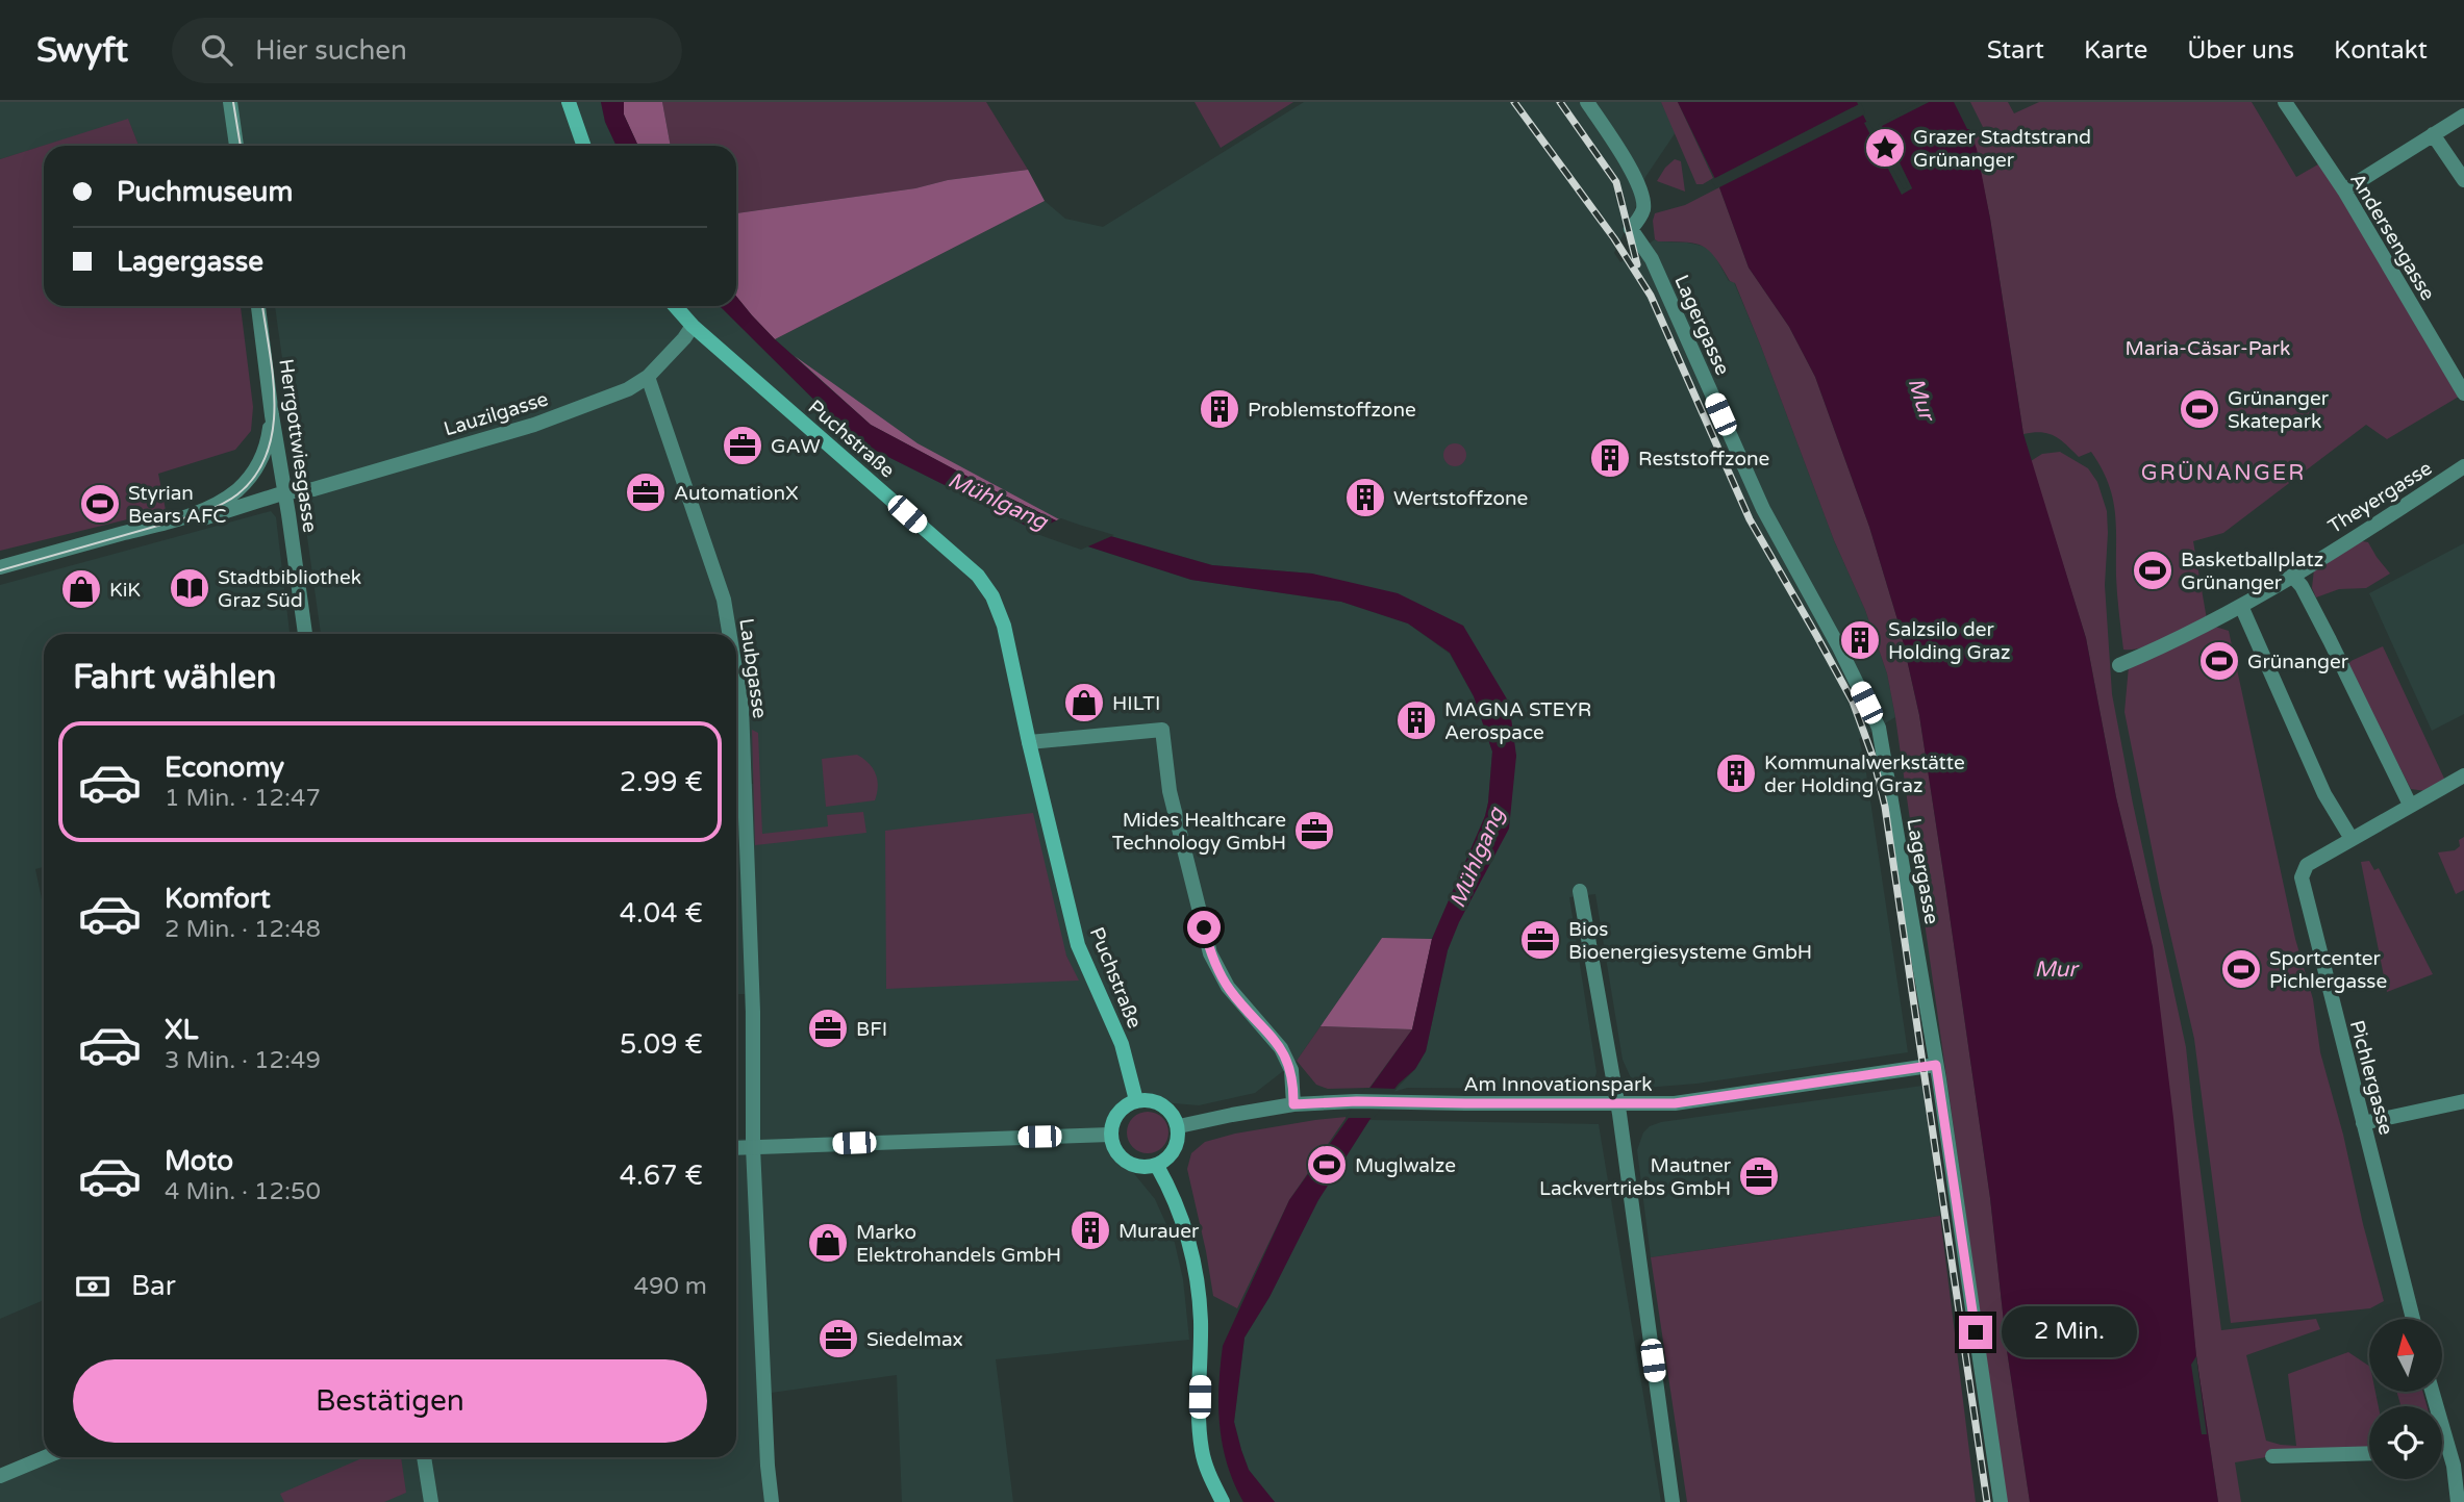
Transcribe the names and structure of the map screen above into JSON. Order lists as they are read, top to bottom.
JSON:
{
  "streets": {
    "main road": ["Puchstraße"],
    "street": [
      "Andersengasse",
      "Lagergasse",
      "Lauzilgasse",
      "Herrgottwiesgasse",
      "Theyergasse",
      "Laubgasse",
      "Pichlergasse",
      "Am Innovationspark"
    ]
  },
  "crossings": [
    ["Lagergasse", "Am Innovationspark"],
    ["Lauzilgasse", "Puchstraße"],
    ["Lauzilgasse", "Herrgottwiesgasse"],
    ["Lauzilgasse", "Laubgasse"],
    ["Puchstraße", "Am Innovationspark"]
  ],
  "districts": ["GRÜNANGER"],
  "water": ["Mur", "Mühlgang"],
  "parks": ["Maria-Cäsar-Park"],
  "places": {
    "place": ["Grazer Stadtstrand Grünanger"],
    "building": [
      "Problemstoffzone",
      "Reststoffzone",
      "Wertstoffzone",
      "Salzsilo der Holding Graz",
      "MAGNA STEYR Aerospace",
      "Kommunalwerkstätte der Holding Graz",
      "Murauer"
    ],
    "sports": [
      "Grünanger Skatepark",
      "Styrian Bears AFC",
      "Basketballplatz Grünanger",
      "Grünanger",
      "Sportcenter Pichlergasse",
      "Muglwalze"
    ],
    "office": [
      "GAW",
      "AutomationX",
      "Mides Healthcare Technology GmbH",
      "Bios Bioenergiesysteme GmbH",
      "BFI",
      "Mautner Lackvertriebs GmbH",
      "Siedelmax"
    ],
    "library": ["Stadtbibliothek Graz Süd"],
    "shop": ["KiK", "HILTI", "Marko Elektrohandels GmbH"]
  },
  "north": "top",
  "page": {
    "header": "Swyft",
    "search": "Hier suchen",
    "nav": [
      "Start",
      "Karte",
      "Über uns",
      "Kontakt"
    ],
    "banner": ["Puchmuseum", "Lagergasse"],
    "heading": "Fahrt wählen",
    "list": [
      {
        "name": "Economy",
        "note": "1 Min. · 12:47",
        "value": "2.99 €"
      },
      {
        "name": "Komfort",
        "note": "2 Min. · 12:48",
        "value": "4.04 €"
      },
      {
        "name": "XL",
        "note": "3 Min. · 12:49",
        "value": "5.09 €"
      },
      {
        "name": "Moto",
        "note": "4 Min. · 12:50",
        "value": "4.67 €"
      }
    ],
    "pay": ["Bar", "490 m"],
    "bubble": "2 Min.",
    "buttons": "Bestätigen"
  }
}
